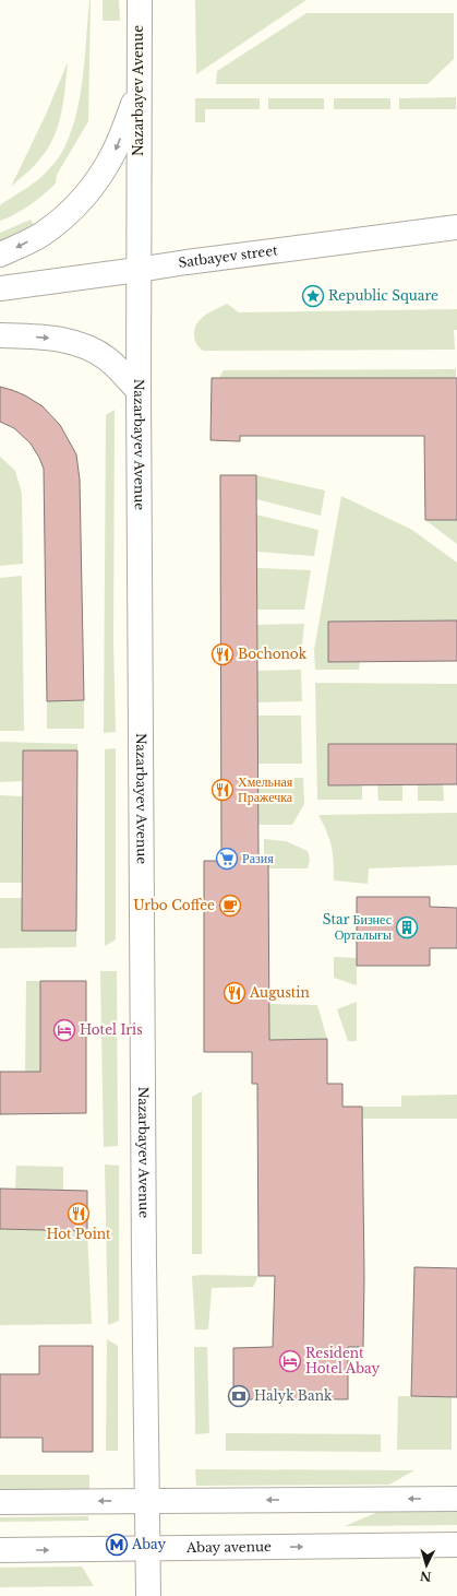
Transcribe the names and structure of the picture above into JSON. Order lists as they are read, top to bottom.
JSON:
{
  "streets": {
    "main road": ["Nazarbayev Avenue", "Satbayev street", "Abay avenue"]
  },
  "crossings": [
    ["Nazarbayev Avenue", "Satbayev street"],
    ["Nazarbayev Avenue", "Abay avenue"]
  ],
  "places": {
    "place": ["Republic Square"],
    "restaurant": [
      "Bochonok",
      "Хмельная Пражечка",
      "Augustin",
      "Hot Point"
    ],
    "supermarket": ["Разия"],
    "cafe": ["Urbo Coffee"],
    "building": ["Star Бизнес Орталығы"],
    "hotel": ["Hotel Iris", "Resident Hotel Abay"],
    "bank": ["Halyk Bank"],
    "metro station": ["Abay"]
  },
  "north": "bottom"
}
